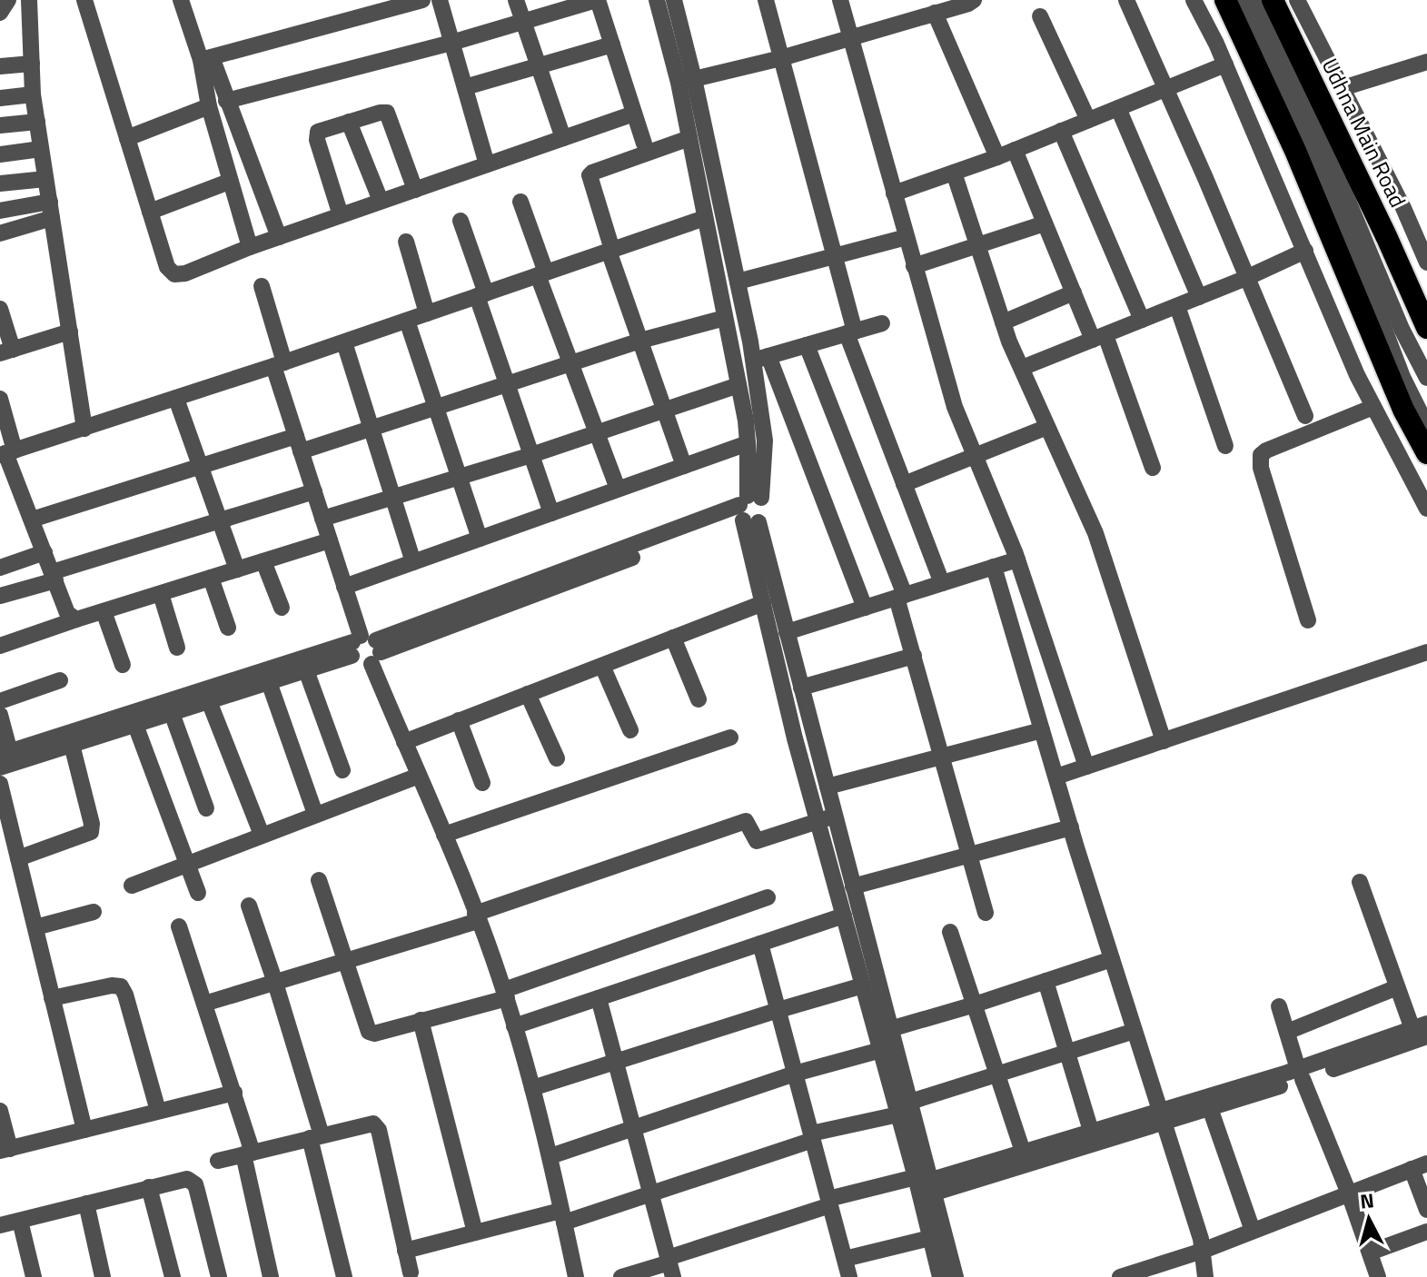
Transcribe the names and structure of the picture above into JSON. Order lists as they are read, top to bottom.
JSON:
{
  "streets": {
    "highway": ["Udhna Main Road"]
  },
  "north": "top"
}
